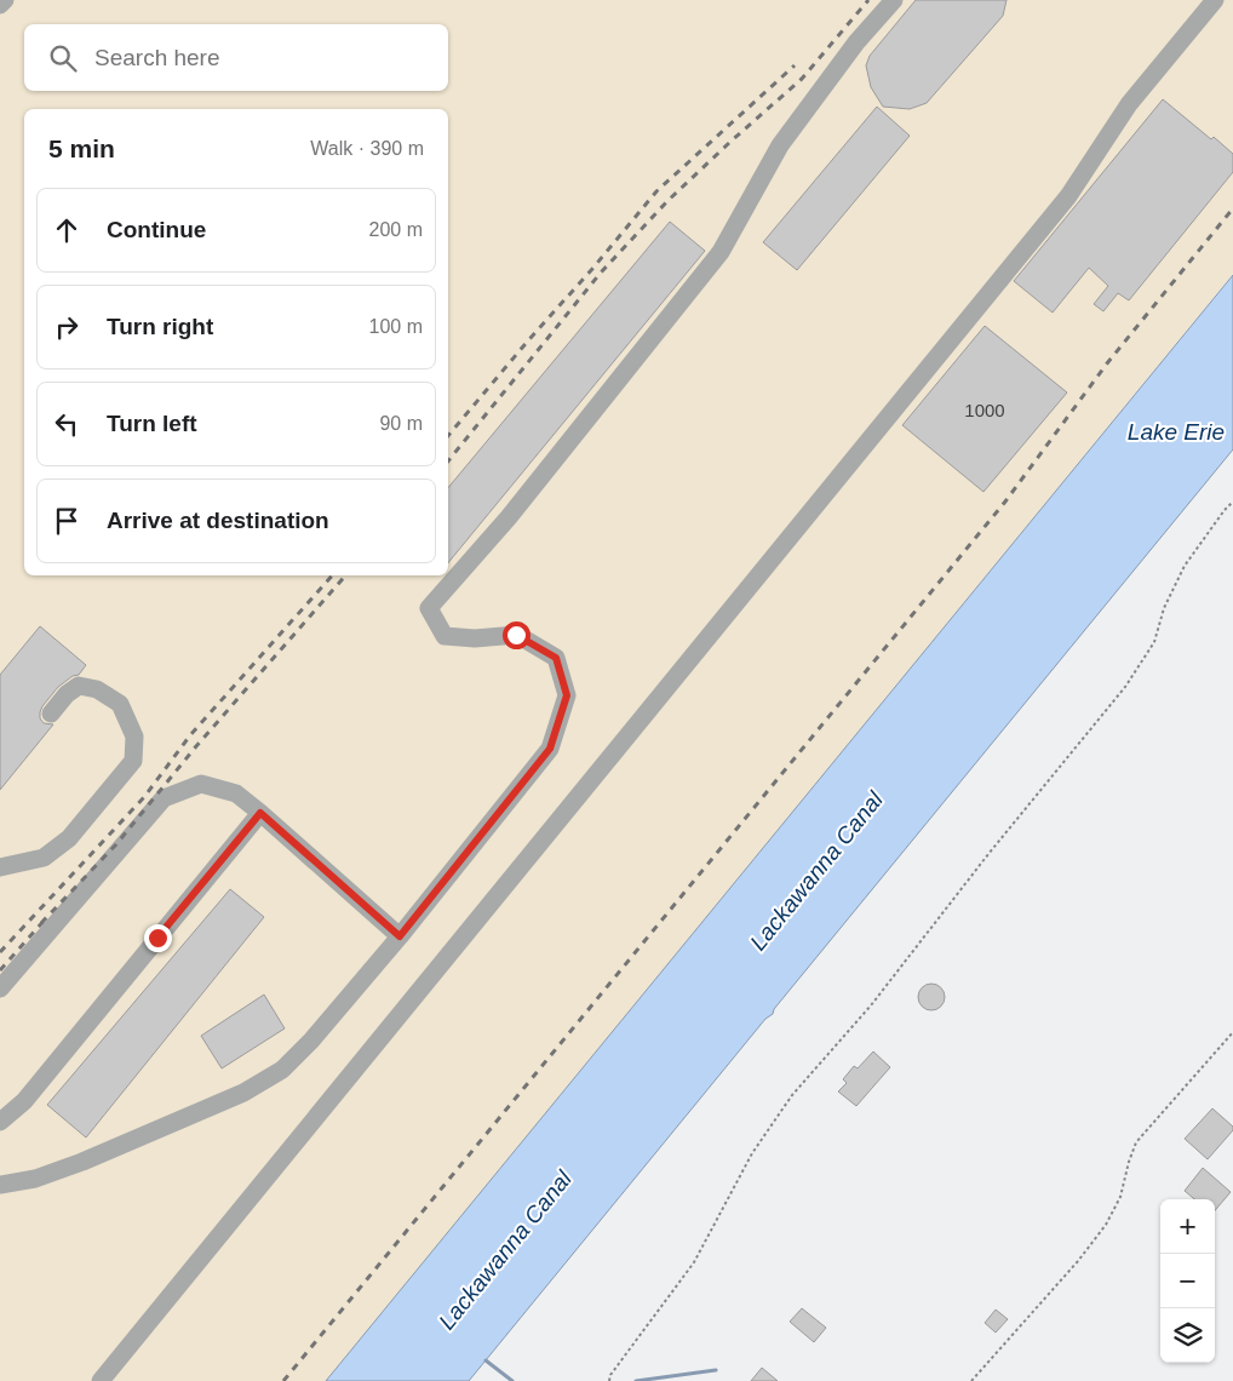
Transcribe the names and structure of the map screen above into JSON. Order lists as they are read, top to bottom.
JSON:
{
  "water": ["Lake Erie", "Lackawanna Canal"],
  "house_numbers": ["1000"],
  "page": {
    "search": "Search here",
    "heading": ["5 min", "Walk · 390 m"],
    "list": [
      ["Continue", "200 m"],
      ["Turn right", "100 m"],
      ["Turn left", "90 m"],
      "Arrive at destination"
    ],
    "map_buttons": ["+", "−"]
  }
}
